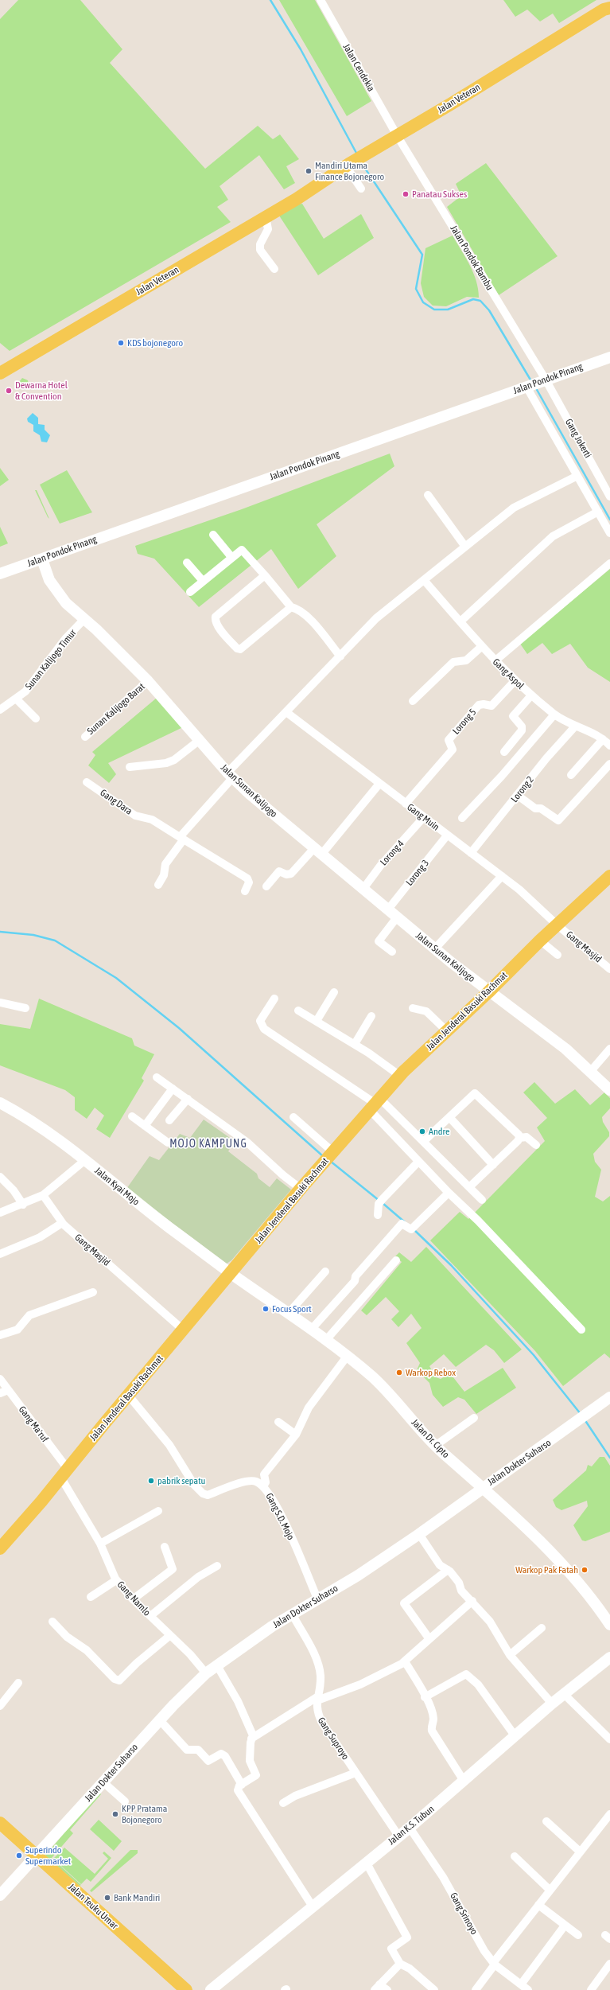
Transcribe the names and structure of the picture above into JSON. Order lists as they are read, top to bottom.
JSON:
{
  "streets": {
    "main road": ["Jalan Veteran", "Jalan Jenderal Basuki Rachmat", "Jalan Teuku Umar"],
    "street": [
      "Jalan Cendekia",
      "Jalan Pondok Bambu",
      "Jalan Pondok Pinang",
      "Gang Jokerti",
      "Sunan Kalijogo Timur",
      "Gang Aspol",
      "Sunan Kalijogo Barat",
      "Lorong 5",
      "Lorong 2",
      "Jalan Sunan Kalijogo",
      "Gang Dara",
      "Gang Muin",
      "Lorong 4",
      "Lorong 3",
      "Gang Masjid",
      "Jalan Kyai Mojo",
      "Gang Ma'ruf",
      "Jalan Dr. Cipto",
      "Jalan Dokter Suharso",
      "Gang S.D. Mojo",
      "Gang Namlo",
      "Gang Suproyo",
      "Jalan K.S. Tubun",
      "Gang Srinoyo"
    ]
  },
  "crossings": [
    ["Jalan Cendekia", "Jalan Veteran"],
    ["Jalan Cendekia", "Jalan Pondok Bambu"],
    ["Jalan Veteran", "Jalan Pondok Bambu"],
    ["Jalan Pondok Bambu", "Jalan Pondok Pinang"],
    ["Jalan Pondok Bambu", "Gang Jokerti"],
    ["Jalan Pondok Pinang", "Gang Jokerti"],
    ["Jalan Pondok Pinang", "Jalan Sunan Kalijogo"],
    ["Sunan Kalijogo Timur", "Jalan Sunan Kalijogo"],
    ["Gang Aspol", "Lorong 5"],
    ["Gang Aspol", "Lorong 2"],
    ["Sunan Kalijogo Barat", "Jalan Sunan Kalijogo"],
    ["Lorong 5", "Gang Muin"],
    ["Lorong 2", "Gang Muin"],
    ["Jalan Sunan Kalijogo", "Lorong 4"],
    ["Jalan Sunan Kalijogo", "Lorong 3"],
    ["Jalan Sunan Kalijogo", "Jalan Jenderal Basuki Rachmat"],
    ["Gang Muin", "Lorong 4"],
    ["Gang Muin", "Lorong 3"],
    ["Gang Muin", "Gang Masjid"],
    ["Gang Muin", "Jalan Jenderal Basuki Rachmat"],
    ["Gang Masjid", "Jalan Jenderal Basuki Rachmat"],
    ["Jalan Jenderal Basuki Rachmat", "Jalan Kyai Mojo"],
    ["Jalan Jenderal Basuki Rachmat", "Gang Ma'ruf"],
    ["Jalan Jenderal Basuki Rachmat", "Jalan Dr. Cipto"],
    ["Jalan Jenderal Basuki Rachmat", "Gang S.D. Mojo"],
    ["Jalan Jenderal Basuki Rachmat", "Gang Namlo"],
    ["Jalan Kyai Mojo", "Jalan Dr. Cipto"],
    ["Gang Ma'ruf", "Gang Namlo"],
    ["Jalan Dr. Cipto", "Jalan Dokter Suharso"],
    ["Jalan Dokter Suharso", "Gang S.D. Mojo"],
    ["Jalan Dokter Suharso", "Gang Namlo"],
    ["Jalan Dokter Suharso", "Gang Suproyo"],
    ["Jalan Dokter Suharso", "Jalan Teuku Umar"],
    ["Gang Suproyo", "Jalan K.S. Tubun"],
    ["Jalan K.S. Tubun", "Gang Srinoyo"]
  ],
  "districts": ["MOJO KAMPUNG"],
  "places": [
    "Mandiri Utama Finance Bojonegoro",
    "Panatau Sukses",
    "KDS bojonegoro",
    "Dewarna Hotel & Convention",
    "Andre",
    "Focus Sport",
    "Warkop Rebox",
    "pabrik sepatu",
    "Warkop Pak Fatah",
    "KPP Pratama Bojonegoro",
    "Superindo Supermarket",
    "Bank Mandiri"
  ]
}
